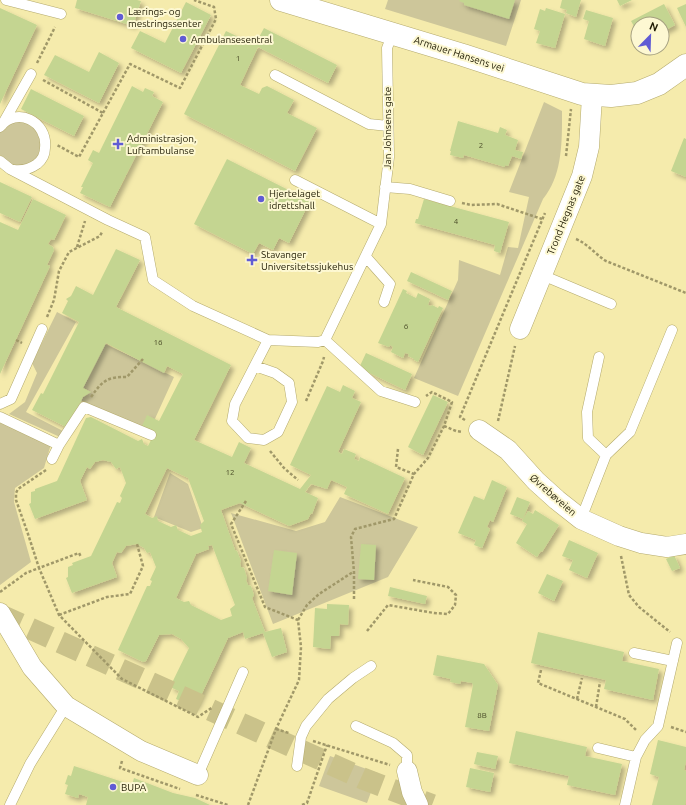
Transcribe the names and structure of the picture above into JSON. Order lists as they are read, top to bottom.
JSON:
{
  "streets": {
    "street": ["Armauer Hansens vei", "Trond Hegnas gate", "Øvrebøveien"],
    "lane": ["Jan Johnsens gate"]
  },
  "crossings": [
    ["Armauer Hansens vei", "Jan Johnsens gate"],
    ["Armauer Hansens vei", "Trond Hegnas gate"]
  ],
  "places": {
    "other": [
      "Lærings- og mestringssenter",
      "Ambulansesentral",
      "Hjertelaget idrettshall",
      "BUPA"
    ],
    "health": ["Administrasjon, Luftambulanse", "Stavanger Universitetssjukehus"]
  },
  "house_numbers": [
    "1",
    "2",
    "4",
    "6",
    "16",
    "12",
    "8B"
  ],
  "north": "top right"
}
